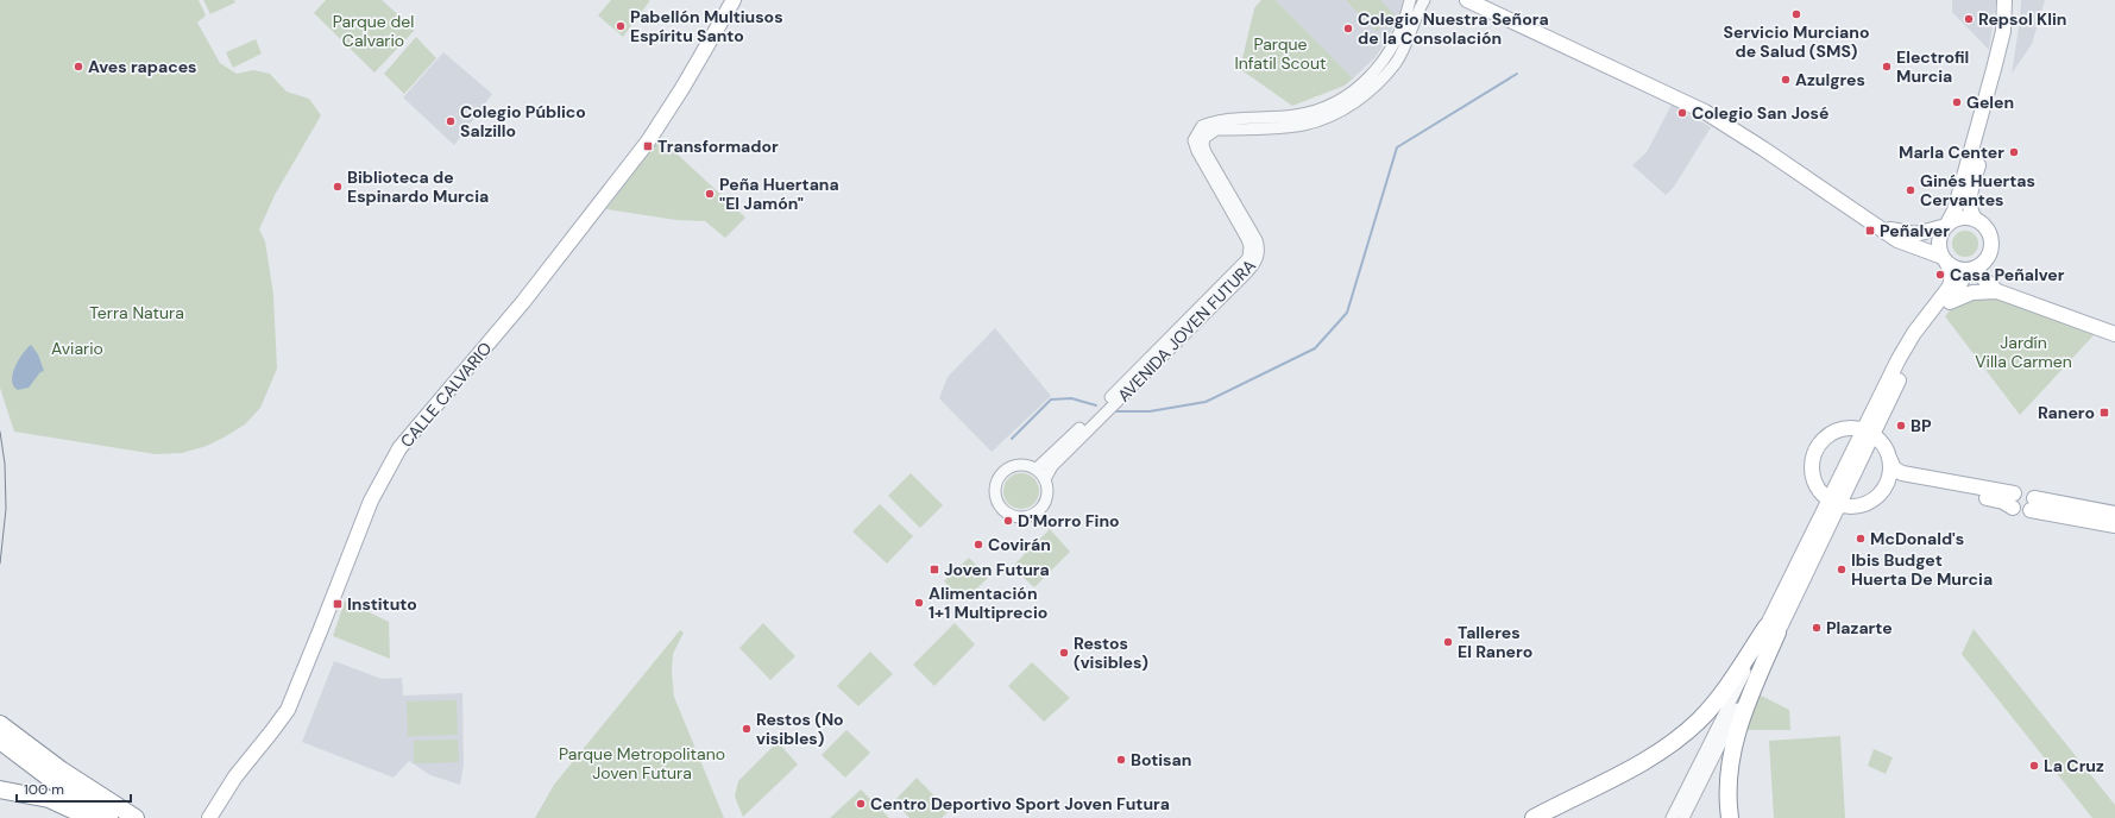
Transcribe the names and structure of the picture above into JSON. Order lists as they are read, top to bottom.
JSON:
{
  "streets": {
    "main road": ["CALLE CALVARIO"],
    "street": ["AVENIDA JOVEN FUTURA"]
  },
  "parks": [
    "Parque del Calvario",
    "Parque Infatil Scout",
    "Terra Natura",
    "Jardín Villa Carmen",
    "Aviario",
    "Parque Metropolitano Joven Futura"
  ],
  "places": {
    "other": [
      "Servicio Murciano de Salud (SMS)",
      "Repsol Klin",
      "Pabellón Multiusos Espíritu Santo",
      "Colegio Nuestra Señora de la Consolación",
      "Aves rapaces",
      "Electrofil Murcia",
      "Azulgres",
      "Gelen",
      "Colegio San José",
      "Colegio Público Salzillo",
      "Marla Center",
      "Biblioteca de Espinardo Murcia",
      "Ginés Huertas Cervantes",
      "Peña Huertana \"El Jamón\"",
      "Casa Peñalver",
      "BP",
      "D'Morro Fino",
      "McDonald's",
      "Covirán",
      "Ibis Budget Huerta De Murcia",
      "Alimentación 1+1 Multiprecio",
      "Plazarte",
      "Talleres El Ranero",
      "Restos (visibles)",
      "Restos (No visibles)",
      "Botisan",
      "La Cruz",
      "Centro Deportivo Sport Joven Futura"
    ],
    "transit": [
      "Transformador",
      "Peñalver",
      "Ranero",
      "Joven Futura",
      "Instituto"
    ]
  },
  "scale_bar": "100 m"
}
